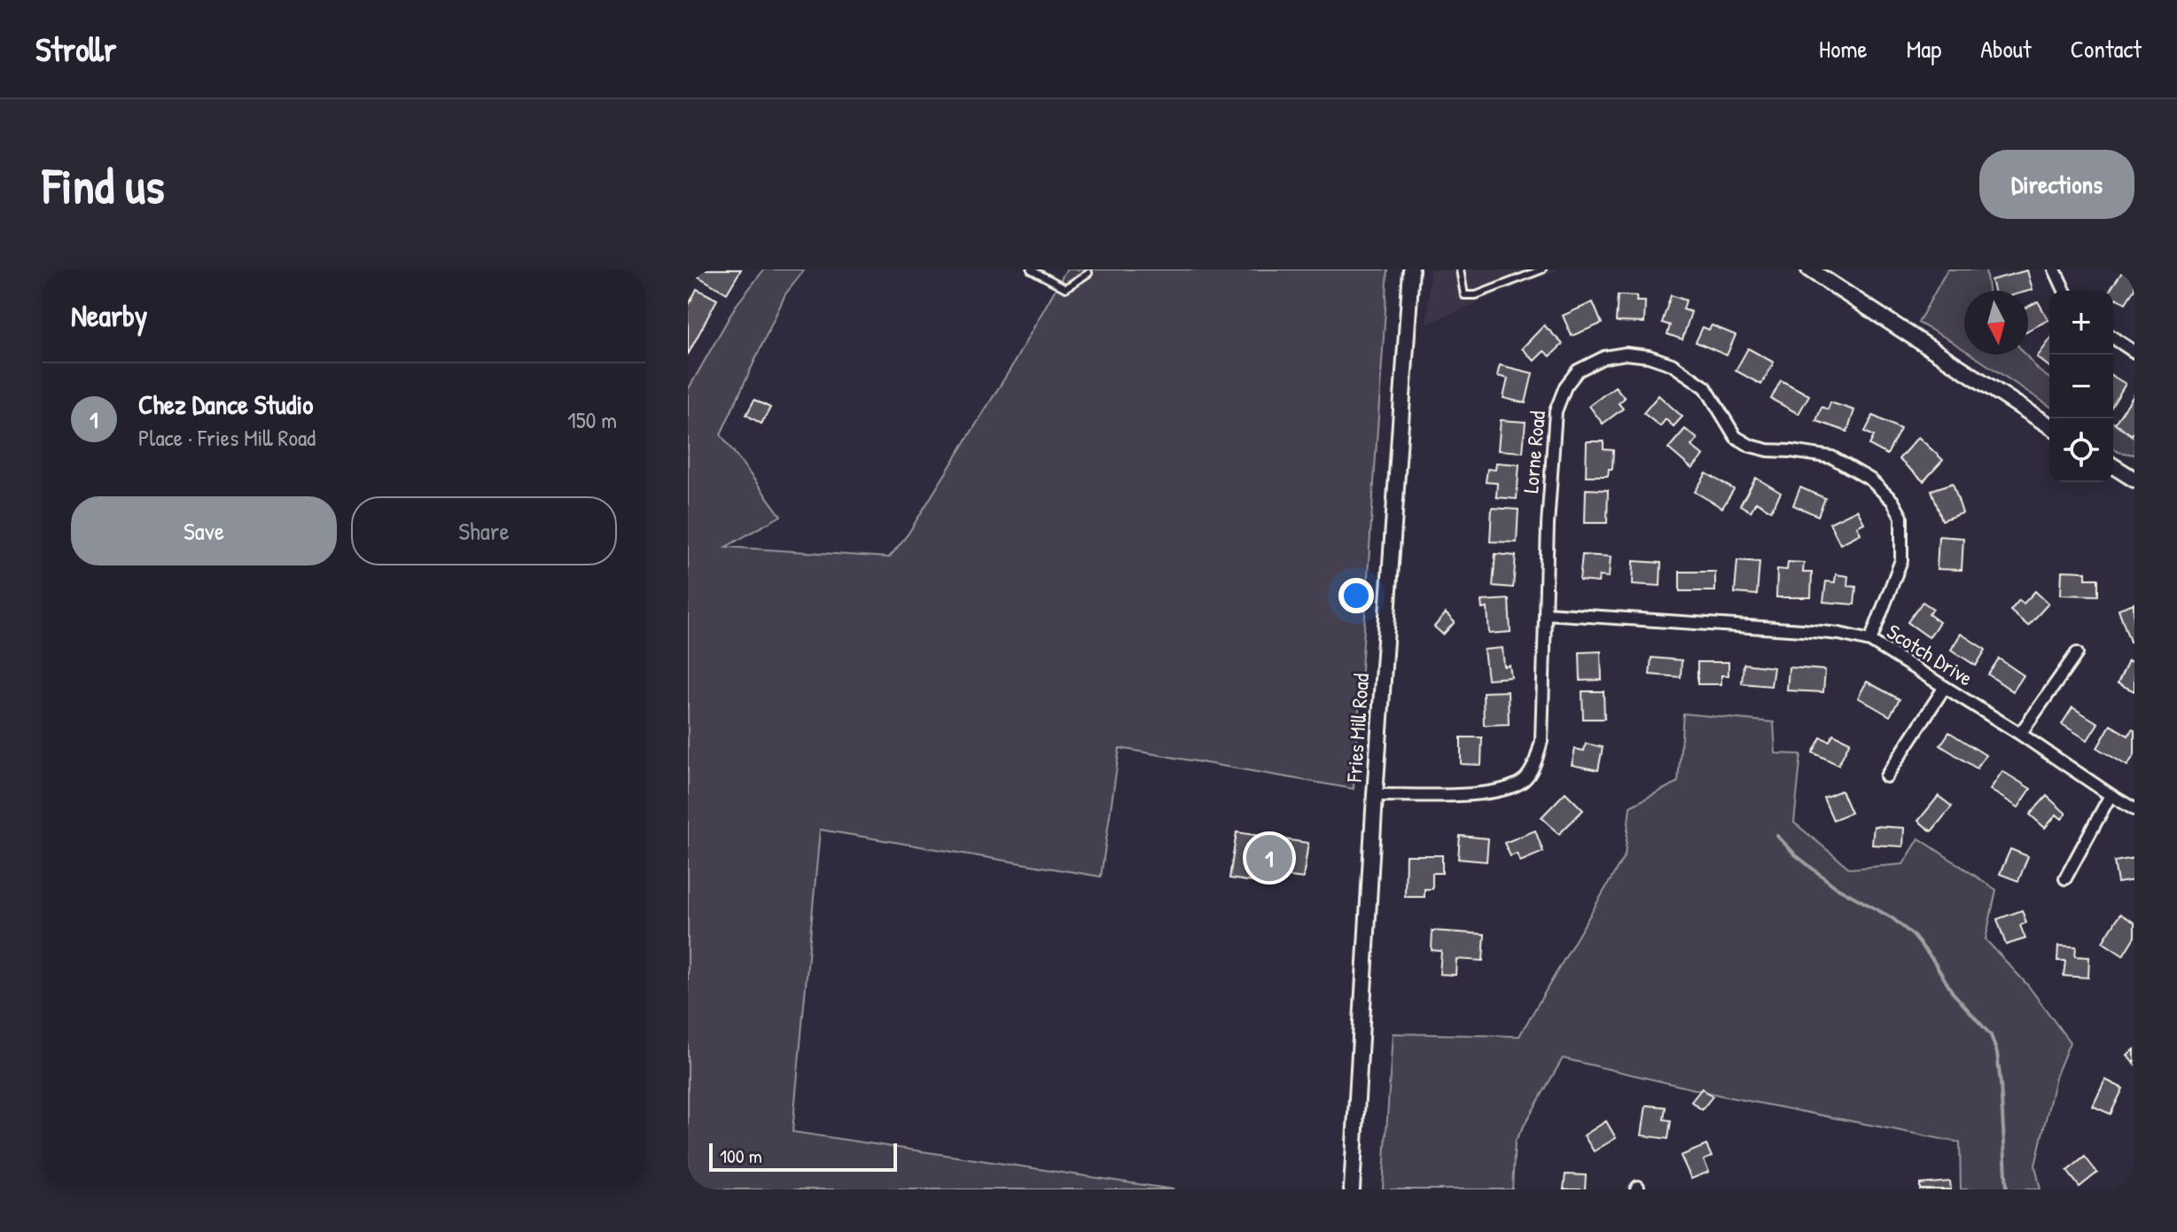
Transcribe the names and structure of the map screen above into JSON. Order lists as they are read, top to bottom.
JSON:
{
  "streets": {
    "main road": ["Fries Mill Road"],
    "street": ["Lorne Road", "Scotch Drive"]
  },
  "crossings": [
    ["Lorne Road", "Scotch Drive"],
    ["Lorne Road", "Fries Mill Road"]
  ],
  "scale_bar": "100 m",
  "north": "bottom",
  "page": {
    "header": "Strollr",
    "nav": [
      "Home",
      "Map",
      "About",
      "Contact"
    ],
    "buttons": [
      "Directions",
      ["Save", "Share"]
    ],
    "title": "Find us",
    "heading": "Nearby",
    "map_buttons": ["+", "−"],
    "list": [
      {
        "mark": "1",
        "name": "Chez Dance Studio",
        "note": "Place · Fries Mill Road",
        "value": "150 m"
      }
    ],
    "pins": "1",
    "scale": "100 m"
  }
}
